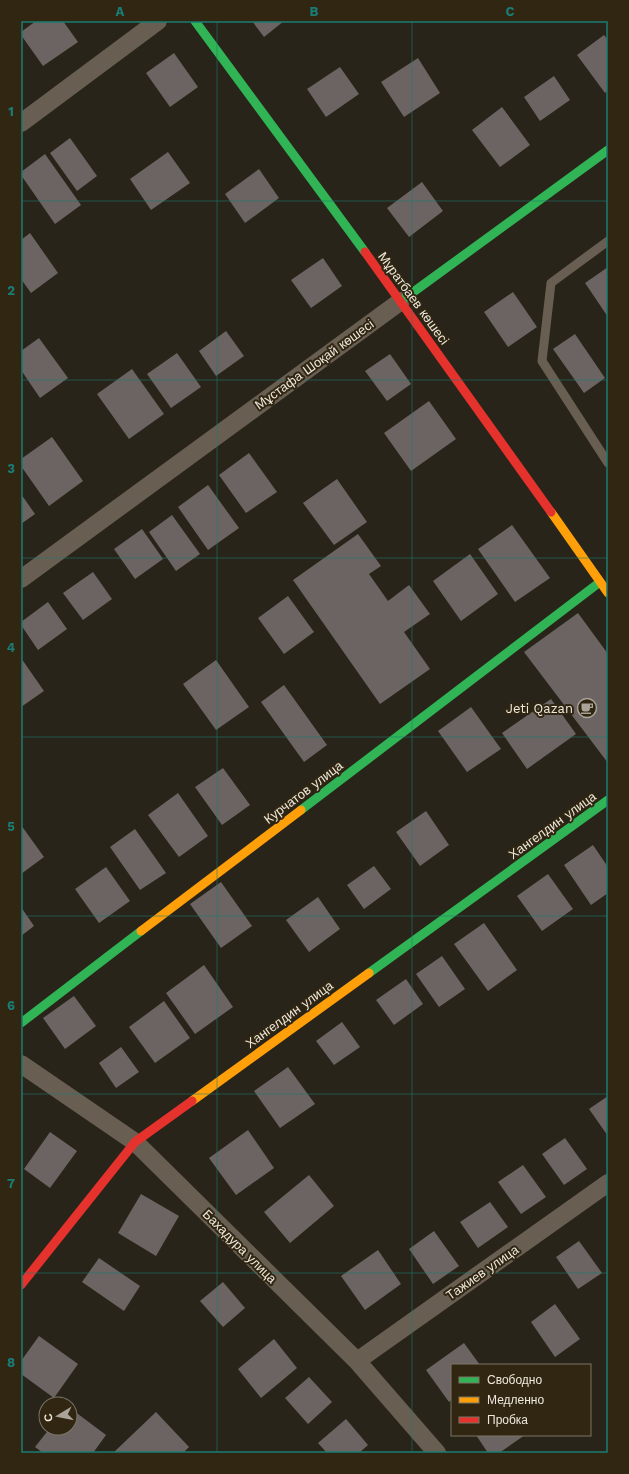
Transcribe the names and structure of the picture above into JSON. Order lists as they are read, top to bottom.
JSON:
{
  "streets": {
    "street": [
      "Мұратбаев көшесі",
      "Мұстафа Шоқай көшесі",
      "Курчатов улица",
      "Хангелдин улица",
      "Бахадура улица",
      "Тажиев улица"
    ]
  },
  "crossings": [
    ["Мұратбаев көшесі", "Мұстафа Шоқай көшесі"],
    ["Мұратбаев көшесі", "Курчатов улица"],
    ["Хангелдин улица", "Бахадура улица"],
    ["Бахадура улица", "Тажиев улица"]
  ],
  "places": {
    "cafe": ["Jeti Qazan"]
  },
  "legend": ["Свободно", "Медленно", "Пробка"],
  "north": "left",
  "grid": {
    "columns": ["A", "B", "C"],
    "rows": [
      "1",
      "2",
      "3",
      "4",
      "5",
      "6",
      "7",
      "8"
    ]
  }
}
